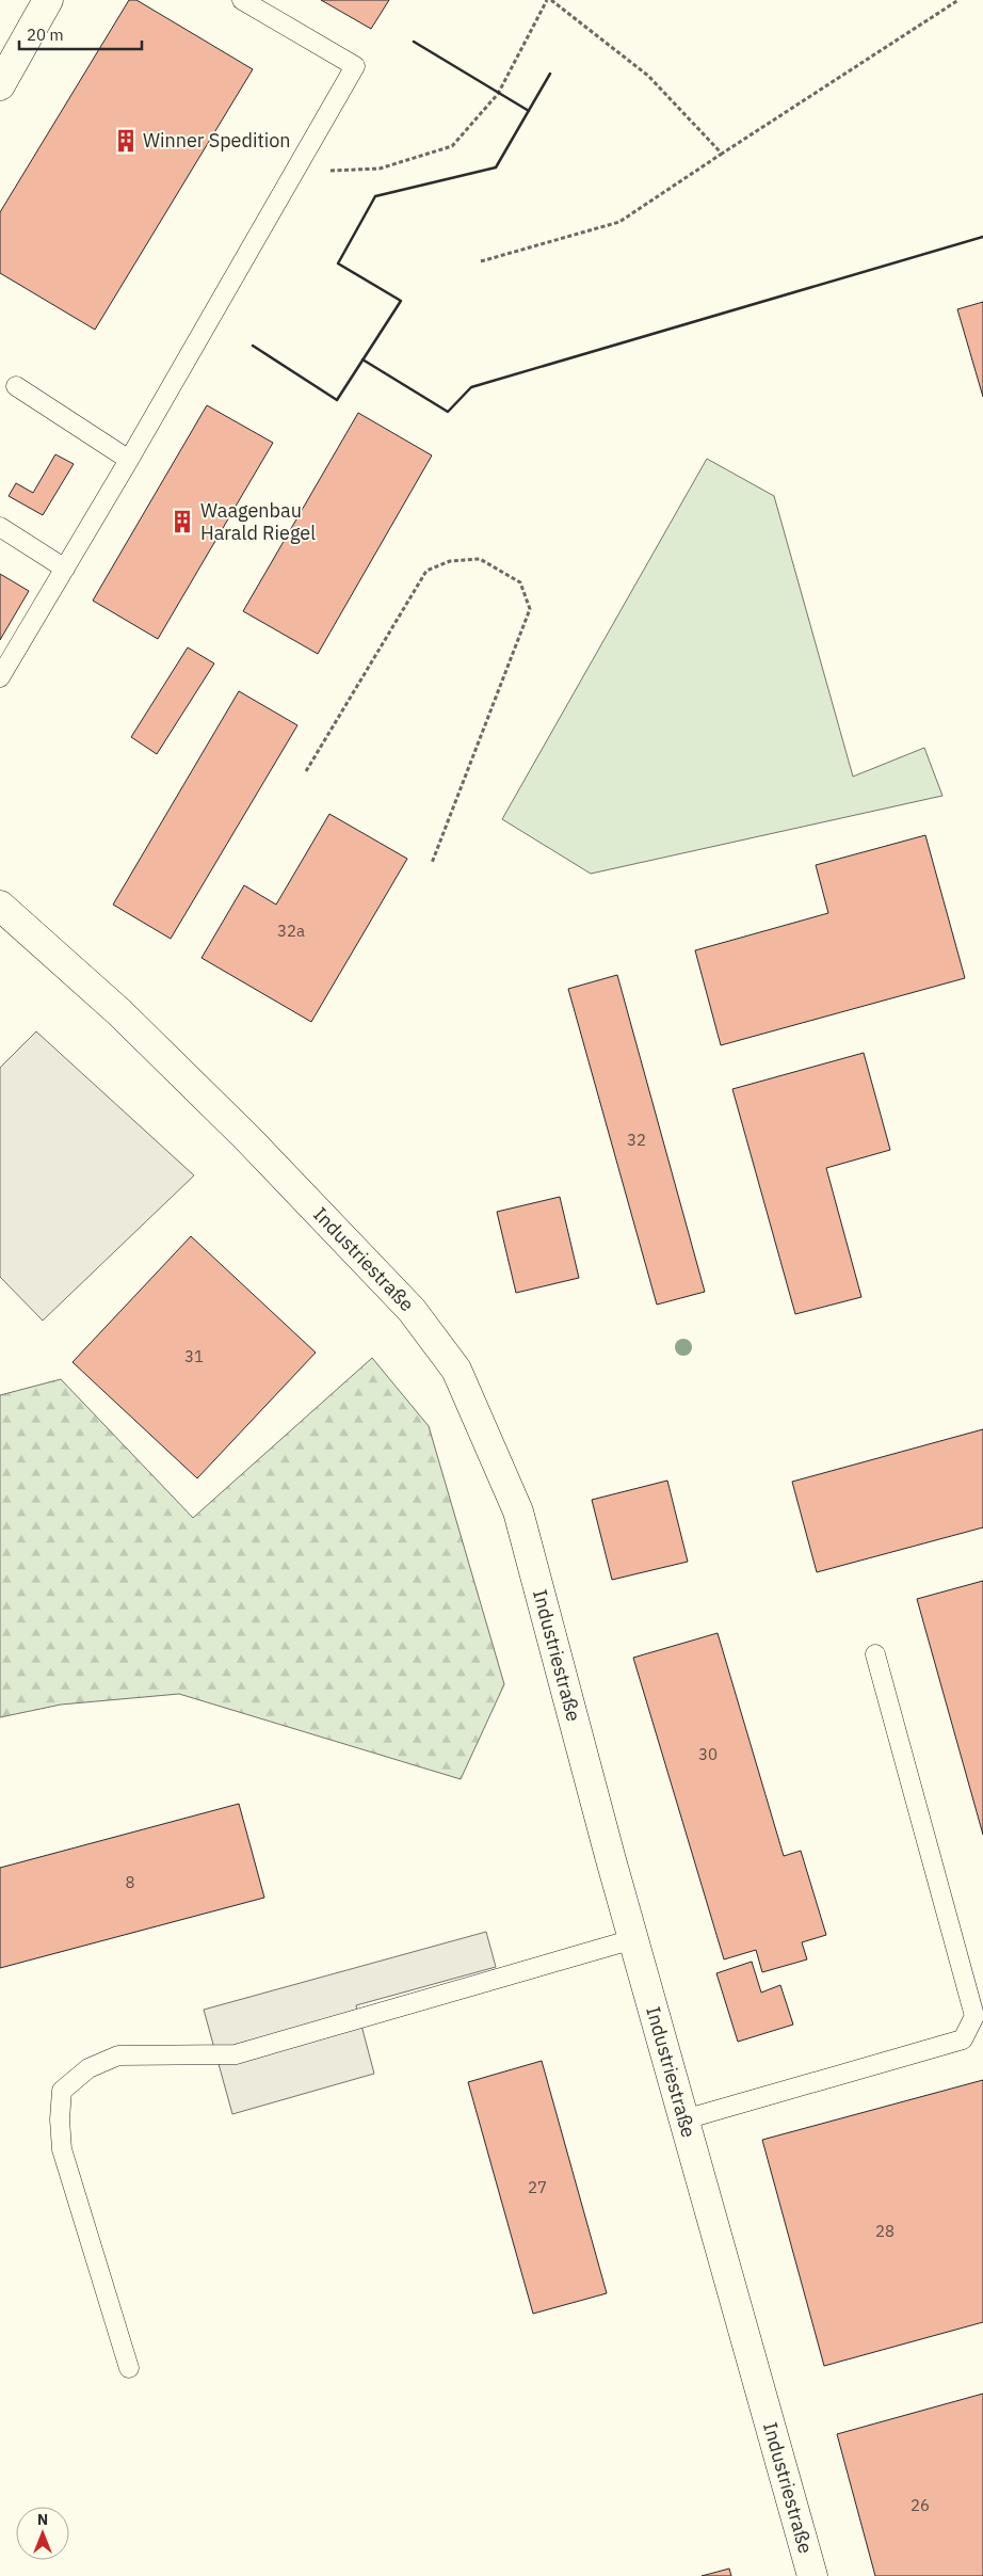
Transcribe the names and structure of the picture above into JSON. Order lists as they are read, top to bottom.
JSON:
{
  "streets": {
    "street": ["Industriestraße"]
  },
  "places": {
    "building": ["Winner Spedition", "Waagenbau Harald Riegel"]
  },
  "house_numbers": [
    "32a",
    "32",
    "31",
    "30",
    "8",
    "27",
    "28",
    "26"
  ],
  "scale_bar": "20 m",
  "north": "top"
}
